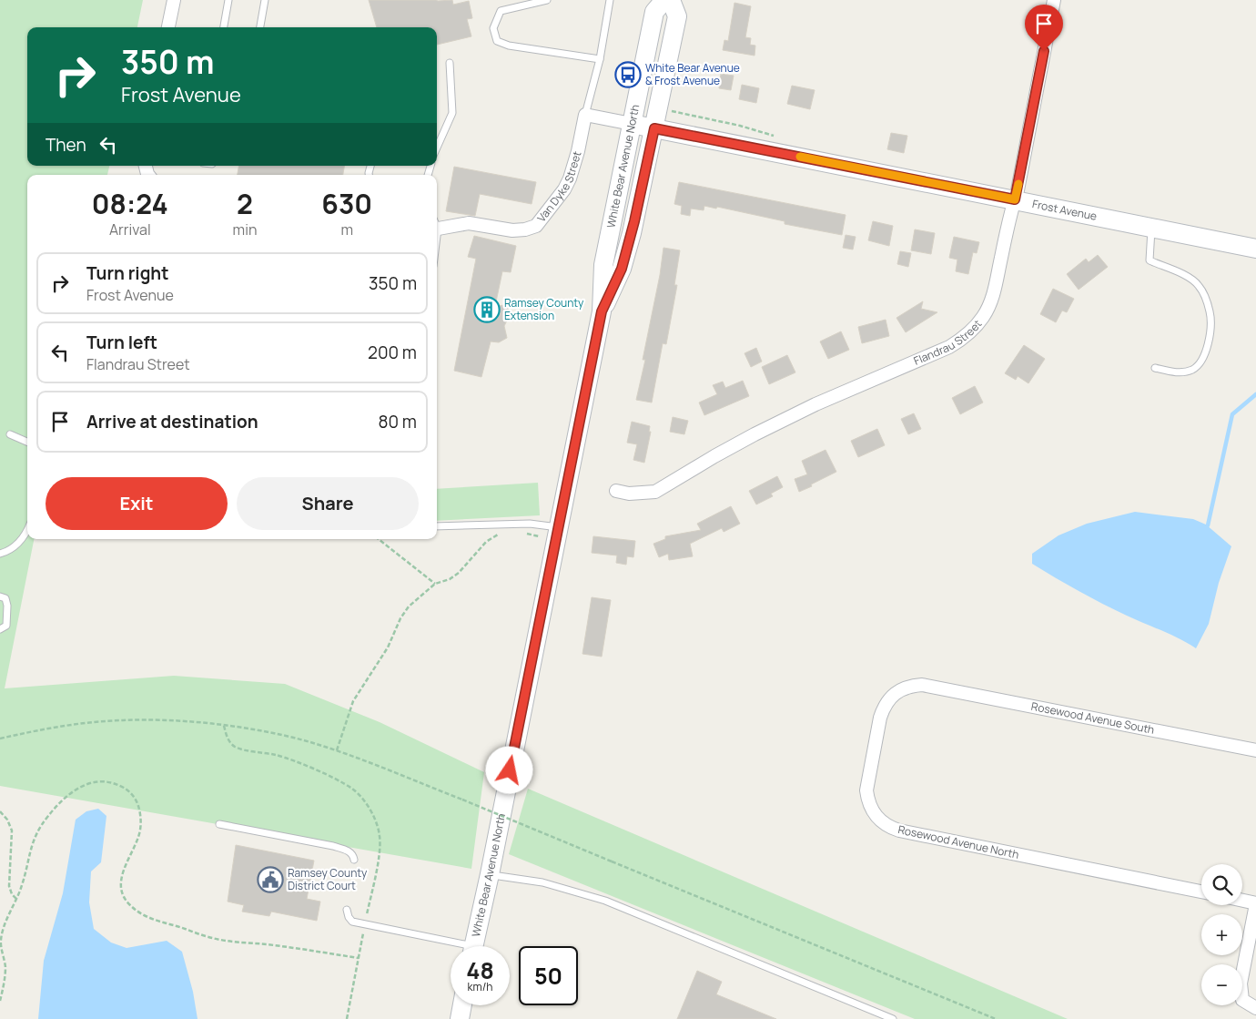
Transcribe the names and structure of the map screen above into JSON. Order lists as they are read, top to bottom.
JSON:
{
  "streets": {
    "main road": ["White Bear Avenue North", "Frost Avenue"],
    "street": [
      "Van Dyke Street",
      "Flandrau Street",
      "Rosewood Avenue South",
      "Rosewood Avenue North"
    ]
  },
  "crossings": [
    ["White Bear Avenue North", "Frost Avenue"],
    ["Frost Avenue", "Flandrau Street"],
    ["Rosewood Avenue South", "Rosewood Avenue North"]
  ],
  "places": {
    "bus stop": ["White Bear Avenue & Frost Avenue"],
    "building": ["Ramsey County Extension"],
    "public building": ["Ramsey County District Court"]
  },
  "page": {
    "turn": ["350 m", "Frost Avenue"],
    "then": "Then",
    "eta": [
      "08:24",
      "Arrival",
      "2",
      "min",
      "630",
      "m"
    ],
    "list": [
      {
        "name": "Turn right",
        "note": "Frost Avenue",
        "value": "350 m"
      },
      {
        "name": "Turn left",
        "note": "Flandrau Street",
        "value": "200 m"
      },
      {
        "name": "Arrive at destination",
        "value": "80 m"
      }
    ],
    "buttons": ["Exit", "Share"],
    "map_buttons": ["+", "−"],
    "speed": "48 km/h",
    "limit": "50"
  }
}
